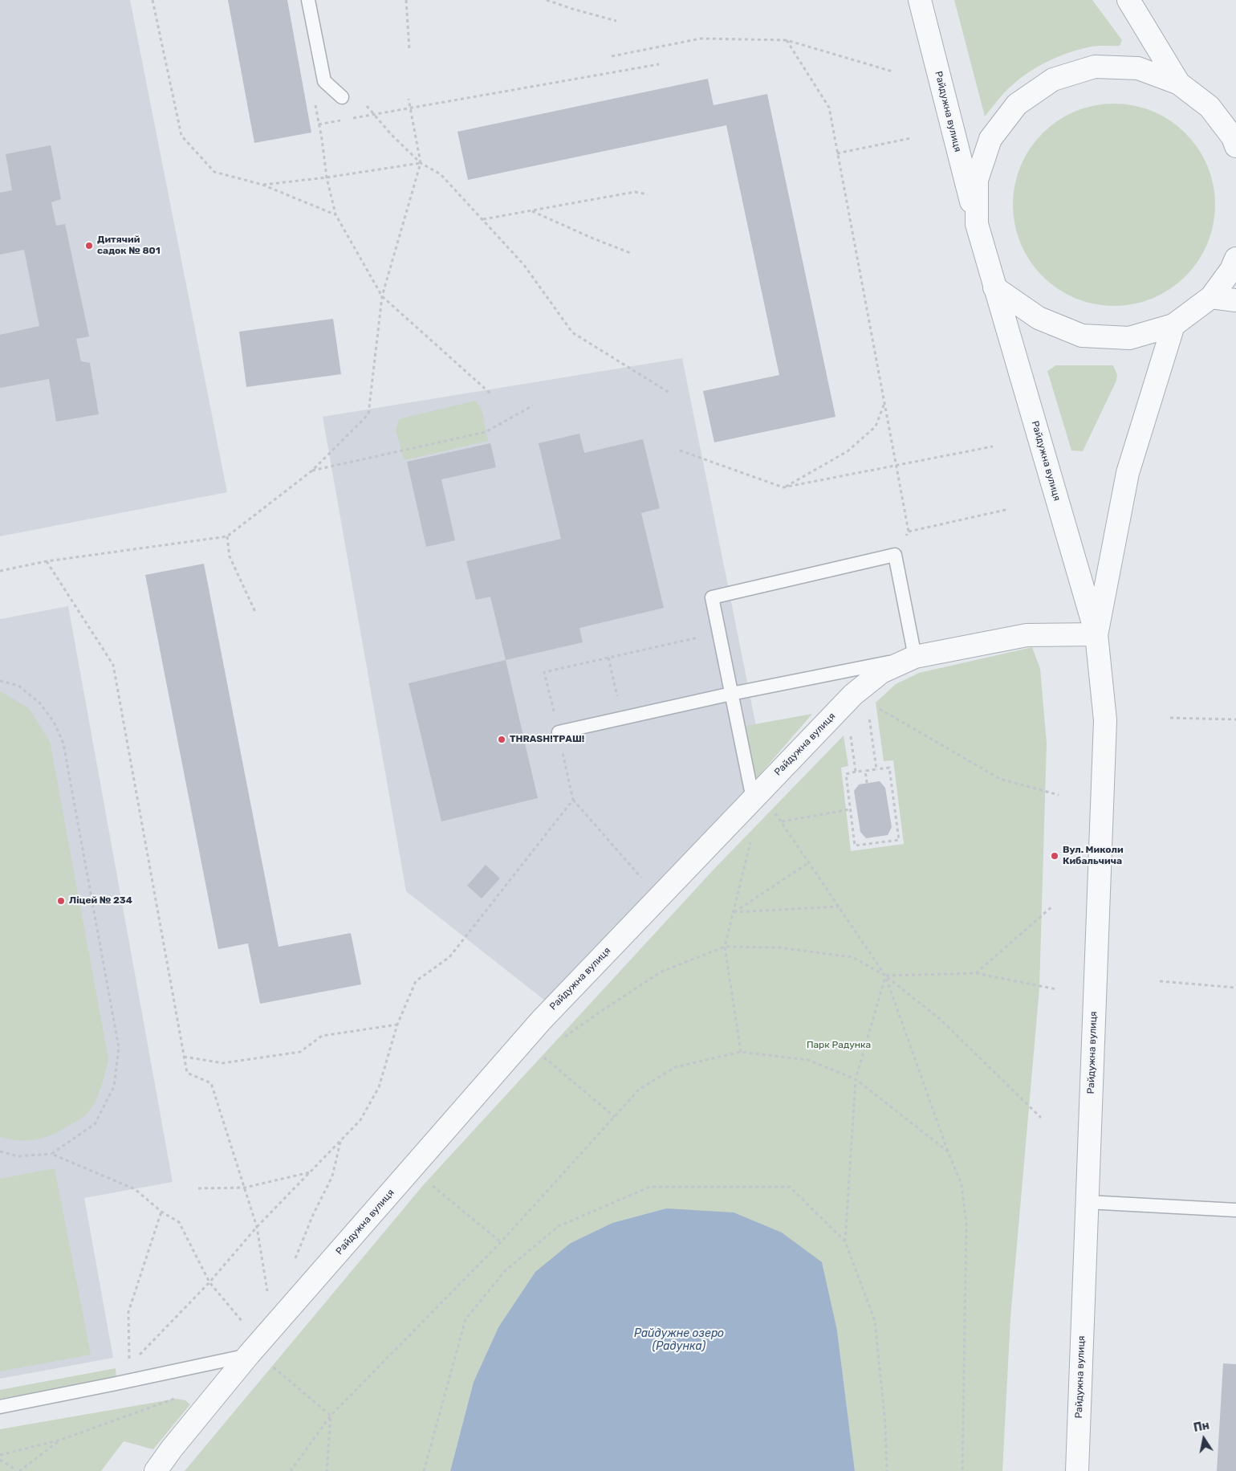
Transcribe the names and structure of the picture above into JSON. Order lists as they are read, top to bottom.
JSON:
{
  "streets": {
    "street": ["Райдужна вулиця"]
  },
  "water": ["Райдужне озеро (Радунка)"],
  "parks": ["Парк Радунка"],
  "places": [
    "Дитячий садок № 801",
    "ТHRASH!ТРАШ!",
    "Вул. Миколи Кибальчича",
    "Ліцей № 234"
  ],
  "north": "top"
}
